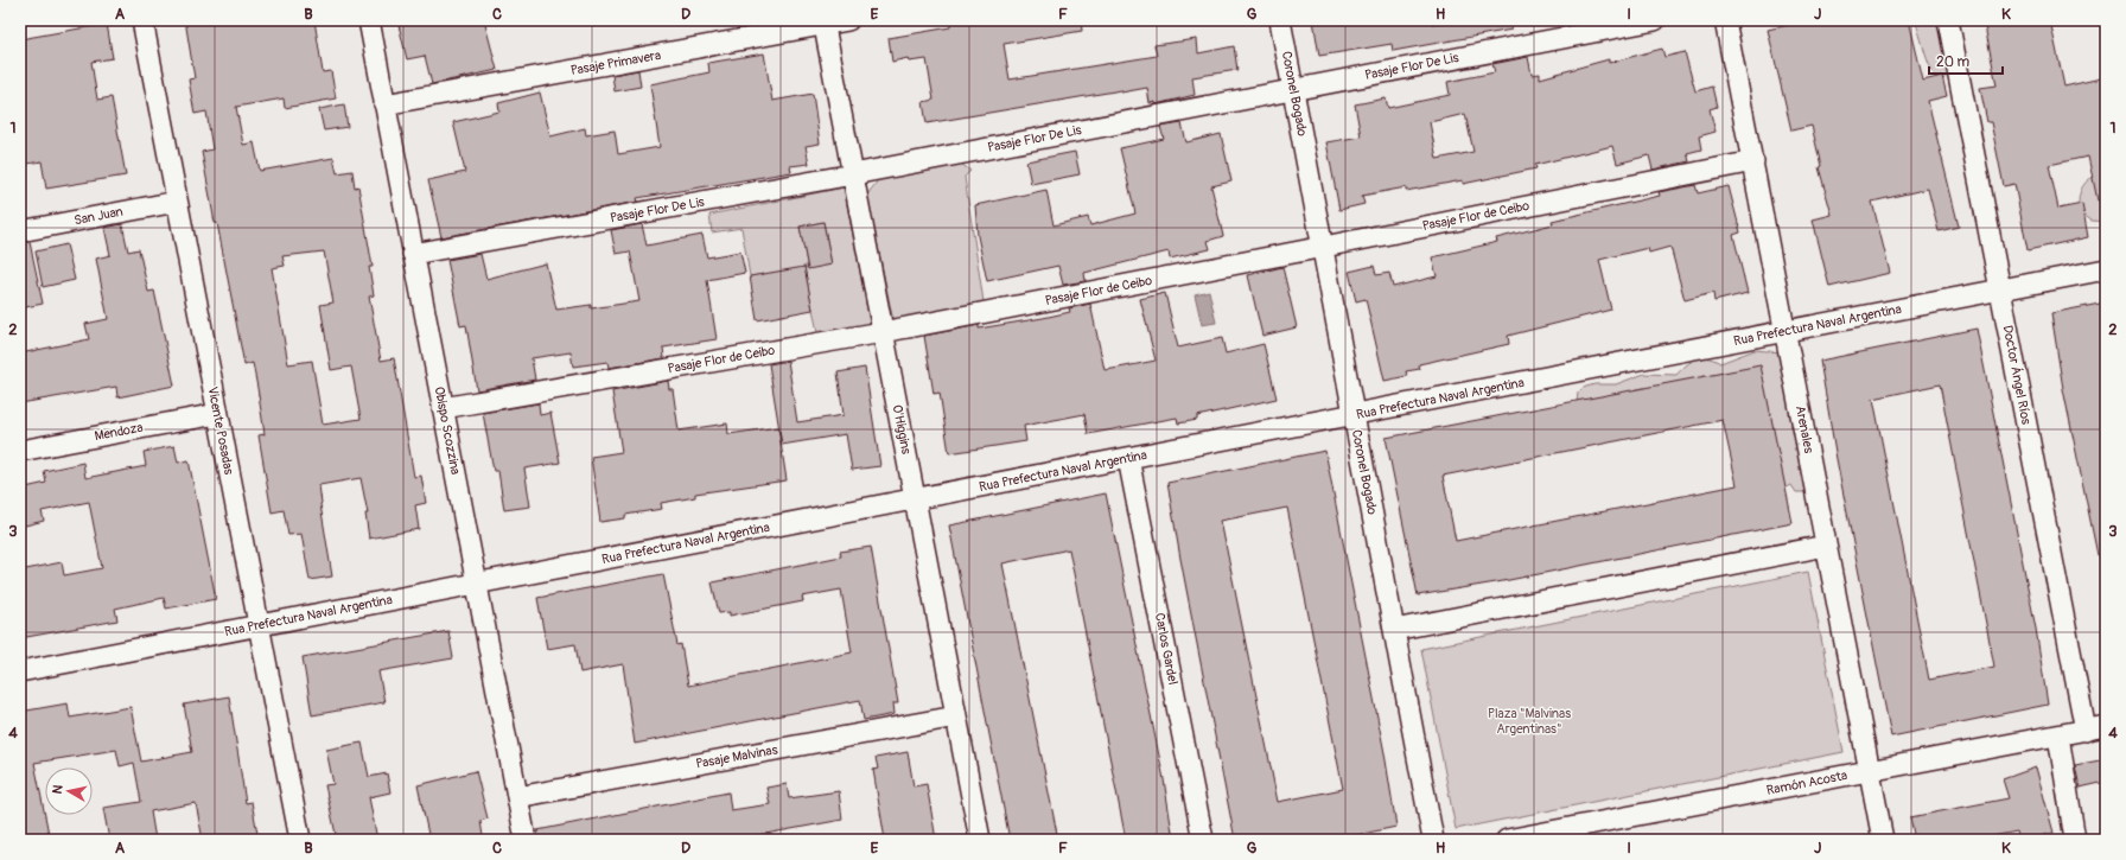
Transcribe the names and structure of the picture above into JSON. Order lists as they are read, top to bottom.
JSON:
{
  "streets": {
    "street": [
      "Pasaje Primavera",
      "Pasaje Flor De Lis",
      "Coronel Bogado",
      "San Juan",
      "Pasaje Flor de Ceibo",
      "Rua Prefectura Naval Argentina",
      "Doctor Ángel Ríos",
      "O'Higgins",
      "Arenales",
      "Vicente Posadas",
      "Obispo Scozzina",
      "Mendoza",
      "Carlos Gardel",
      "Pasaje Malvinas",
      "Ramón Acosta"
    ]
  },
  "crossings": [
    ["Pasaje Primavera", "O'Higgins"],
    ["Pasaje Primavera", "Obispo Scozzina"],
    ["Pasaje Flor De Lis", "Coronel Bogado"],
    ["Pasaje Flor De Lis", "O'Higgins"],
    ["Pasaje Flor De Lis", "Obispo Scozzina"],
    ["Coronel Bogado", "Pasaje Flor de Ceibo"],
    ["Coronel Bogado", "Rua Prefectura Naval Argentina"],
    ["San Juan", "Vicente Posadas"],
    ["Pasaje Flor de Ceibo", "O'Higgins"],
    ["Pasaje Flor de Ceibo", "Arenales"],
    ["Pasaje Flor de Ceibo", "Obispo Scozzina"],
    ["Rua Prefectura Naval Argentina", "Doctor Ángel Ríos"],
    ["Rua Prefectura Naval Argentina", "O'Higgins"],
    ["Rua Prefectura Naval Argentina", "Arenales"],
    ["Rua Prefectura Naval Argentina", "Vicente Posadas"],
    ["Rua Prefectura Naval Argentina", "Obispo Scozzina"],
    ["Rua Prefectura Naval Argentina", "Carlos Gardel"],
    ["Doctor Ángel Ríos", "Ramón Acosta"],
    ["O'Higgins", "Pasaje Malvinas"],
    ["Arenales", "Ramón Acosta"],
    ["Vicente Posadas", "Mendoza"],
    ["Obispo Scozzina", "Pasaje Malvinas"]
  ],
  "parks": ["Plaza \"Malvinas Argentinas\""],
  "scale_bar": "20 m",
  "north": "left",
  "grid": {
    "columns": [
      "A",
      "B",
      "C",
      "D",
      "E",
      "F",
      "G",
      "H",
      "I",
      "J",
      "K"
    ],
    "rows": [
      "1",
      "2",
      "3",
      "4"
    ]
  }
}
